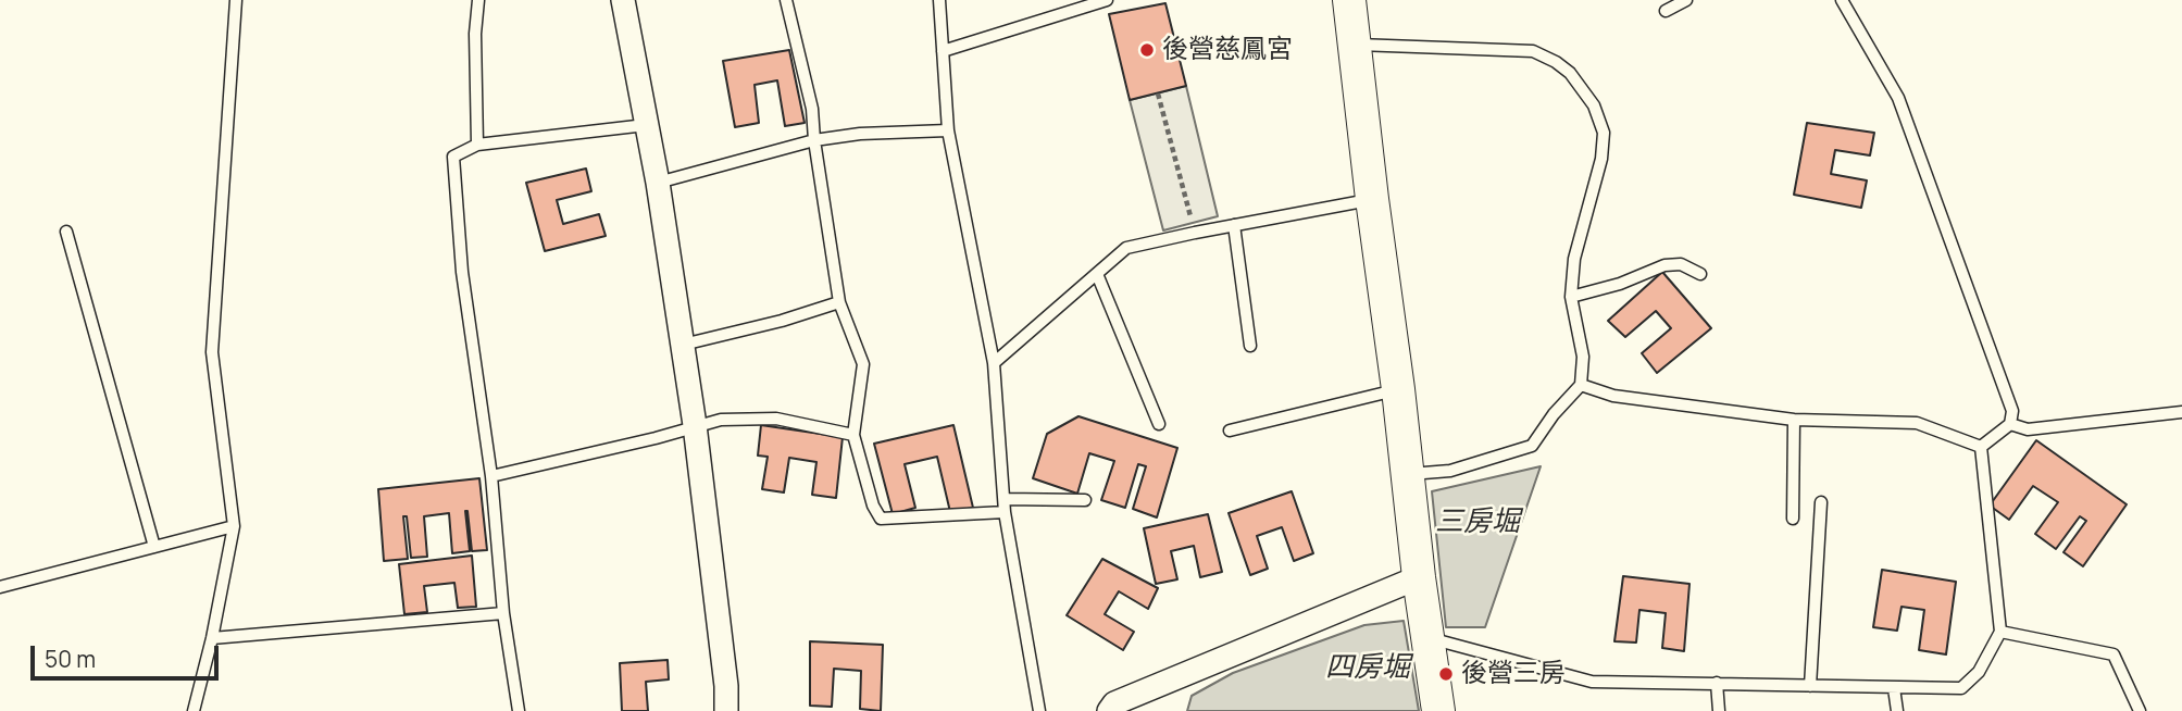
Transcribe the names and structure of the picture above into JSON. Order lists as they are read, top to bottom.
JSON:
{
  "water": ["三房堀", "四房堀"],
  "places": ["後營慈鳳宮", "後營三房"],
  "scale_bar": "50 m"
}
